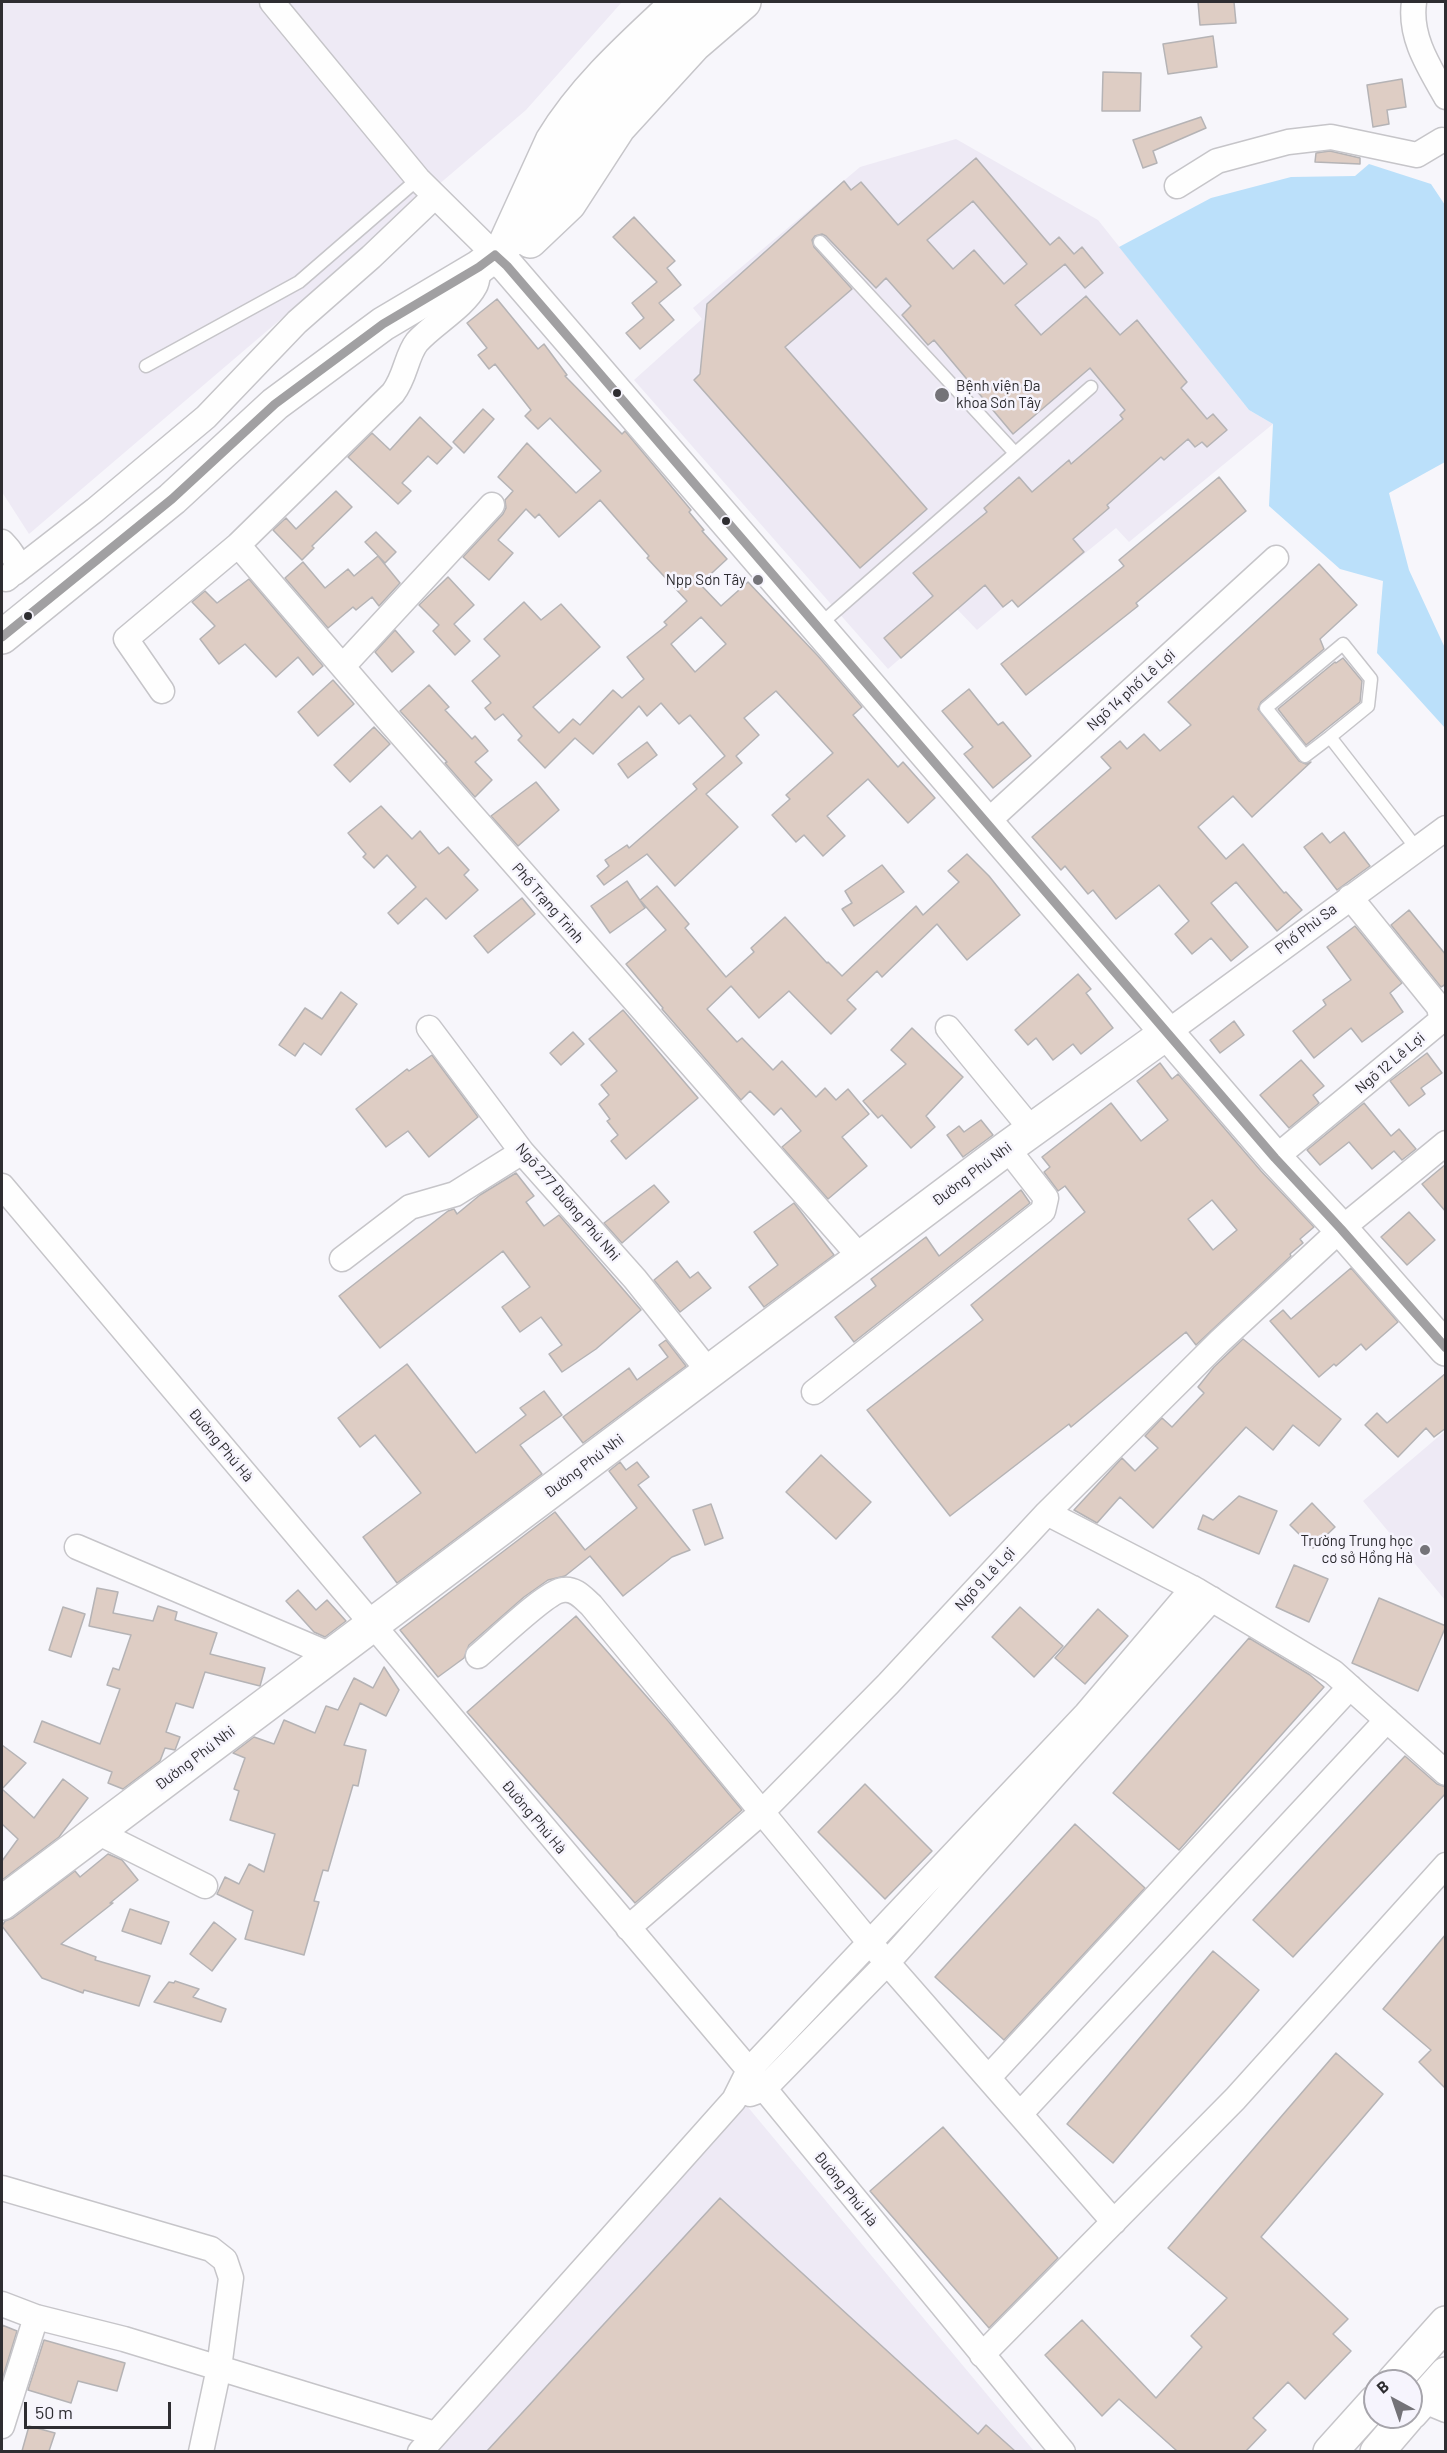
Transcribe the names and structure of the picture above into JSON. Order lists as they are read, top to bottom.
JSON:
{
  "streets": {
    "main road": ["Đường Phú Nhi"],
    "street": [
      "Ngõ 14 phố Lê Lợi",
      "Phố Trạng Trình",
      "Phố Phù Sa",
      "Ngõ 12 Lê Lợi",
      "Ngõ 277 Đường Phú Nhi",
      "Đường Phú Hà",
      "Ngõ 9 Lê Lợi"
    ]
  },
  "crossings": [
    ["Phố Trạng Trình", "Đường Phú Nhi"],
    ["Phố Phù Sa", "Ngõ 12 Lê Lợi"],
    ["Phố Phù Sa", "Đường Phú Nhi"],
    ["Đường Phú Nhi", "Ngõ 277 Đường Phú Nhi"],
    ["Đường Phú Nhi", "Đường Phú Hà"],
    ["Đường Phú Hà", "Ngõ 9 Lê Lợi"]
  ],
  "places": ["Bệnh viện Đa khoa Sơn Tây", "Npp Sơn Tây", "Trường Trung học cơ sở Hồng Hà"],
  "scale_bar": "50 m",
  "north": "top left"
}
